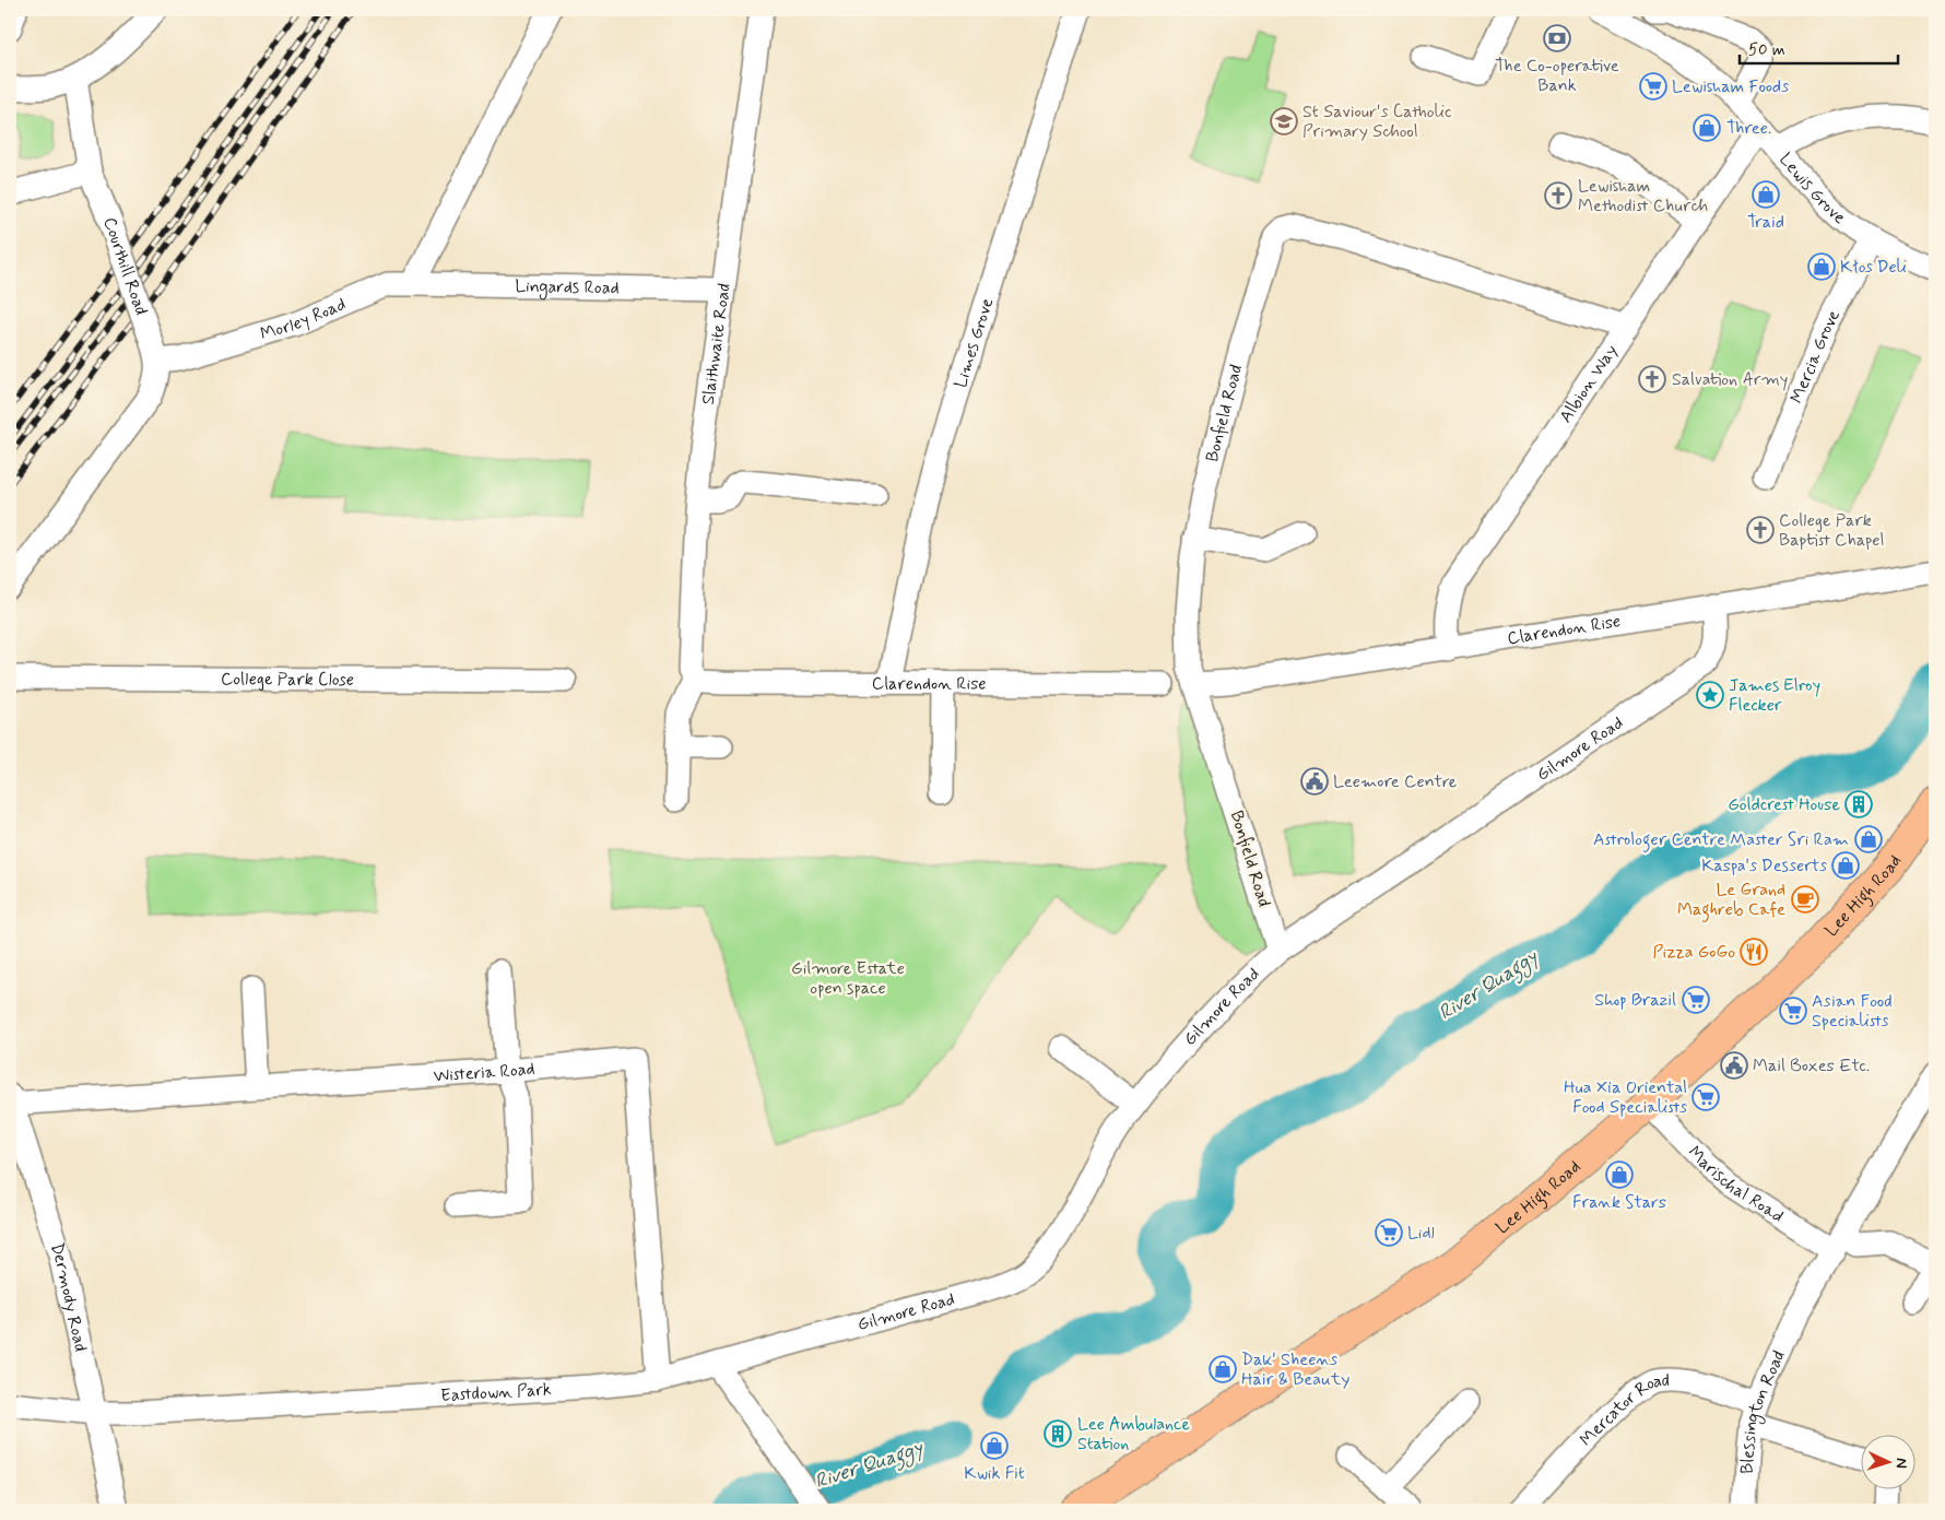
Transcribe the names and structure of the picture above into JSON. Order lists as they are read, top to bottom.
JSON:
{
  "streets": {
    "highway": ["Lee High Road"],
    "street": [
      "Lewis Grove",
      "Courthill Road",
      "Lingards Road",
      "Morley Road",
      "Slaithwaite Road",
      "Limes Grove",
      "Mercia Grove",
      "Albion Way",
      "Bonfield Road",
      "Clarendon Rise",
      "College Park Close",
      "Gilmore Road",
      "Wisteria Road",
      "Marischal Road",
      "Dermody Road",
      "Eastdown Park",
      "Blessington Road",
      "Mercator Road"
    ]
  },
  "crossings": [
    ["Lewis Grove", "Mercia Grove"],
    ["Lewis Grove", "Albion Way"],
    ["Courthill Road", "Morley Road"],
    ["Lingards Road", "Morley Road"],
    ["Lingards Road", "Slaithwaite Road"],
    ["Slaithwaite Road", "Clarendon Rise"],
    ["Limes Grove", "Clarendon Rise"],
    ["Albion Way", "Bonfield Road"],
    ["Albion Way", "Clarendon Rise"],
    ["Bonfield Road", "Clarendon Rise"],
    ["Bonfield Road", "Gilmore Road"],
    ["Clarendon Rise", "Gilmore Road"],
    ["Gilmore Road", "Eastdown Park"],
    ["Lee High Road", "Marischal Road"],
    ["Wisteria Road", "Dermody Road"],
    ["Wisteria Road", "Eastdown Park"],
    ["Marischal Road", "Blessington Road"],
    ["Dermody Road", "Eastdown Park"],
    ["Blessington Road", "Mercator Road"]
  ],
  "water": ["River Quaggy"],
  "parks": ["Gilmore Estate open space"],
  "places": {
    "bank": ["The Co-operative Bank"],
    "supermarket": [
      "Lewisham Foods",
      "Shop Brazil",
      "Asian Food Specialists",
      "Hua Xia Oriental Food Specialists",
      "Lidl"
    ],
    "school or university": ["St Saviour's Catholic Primary School"],
    "shop": [
      "Three.",
      "Traid",
      "Kłos Deli",
      "Astrologer Centre Master Sri Ram",
      "Kaspa's Desserts",
      "Frank Stars",
      "Dak' Sheens Hair & Beauty",
      "Kwik Fit"
    ],
    "church": ["Lewisham Methodist Church", "Salvation Army", "College Park Baptist Chapel"],
    "place": ["James Elroy Flecker"],
    "public building": ["Leemore Centre", "Mail Boxes Etc."],
    "building": ["Goldcrest House", "Lee Ambulance Station"],
    "cafe": ["Le Grand Maghreb Cafe"],
    "restaurant": ["Pizza GoGo"]
  },
  "scale_bar": "50 m",
  "north": "right"
}
